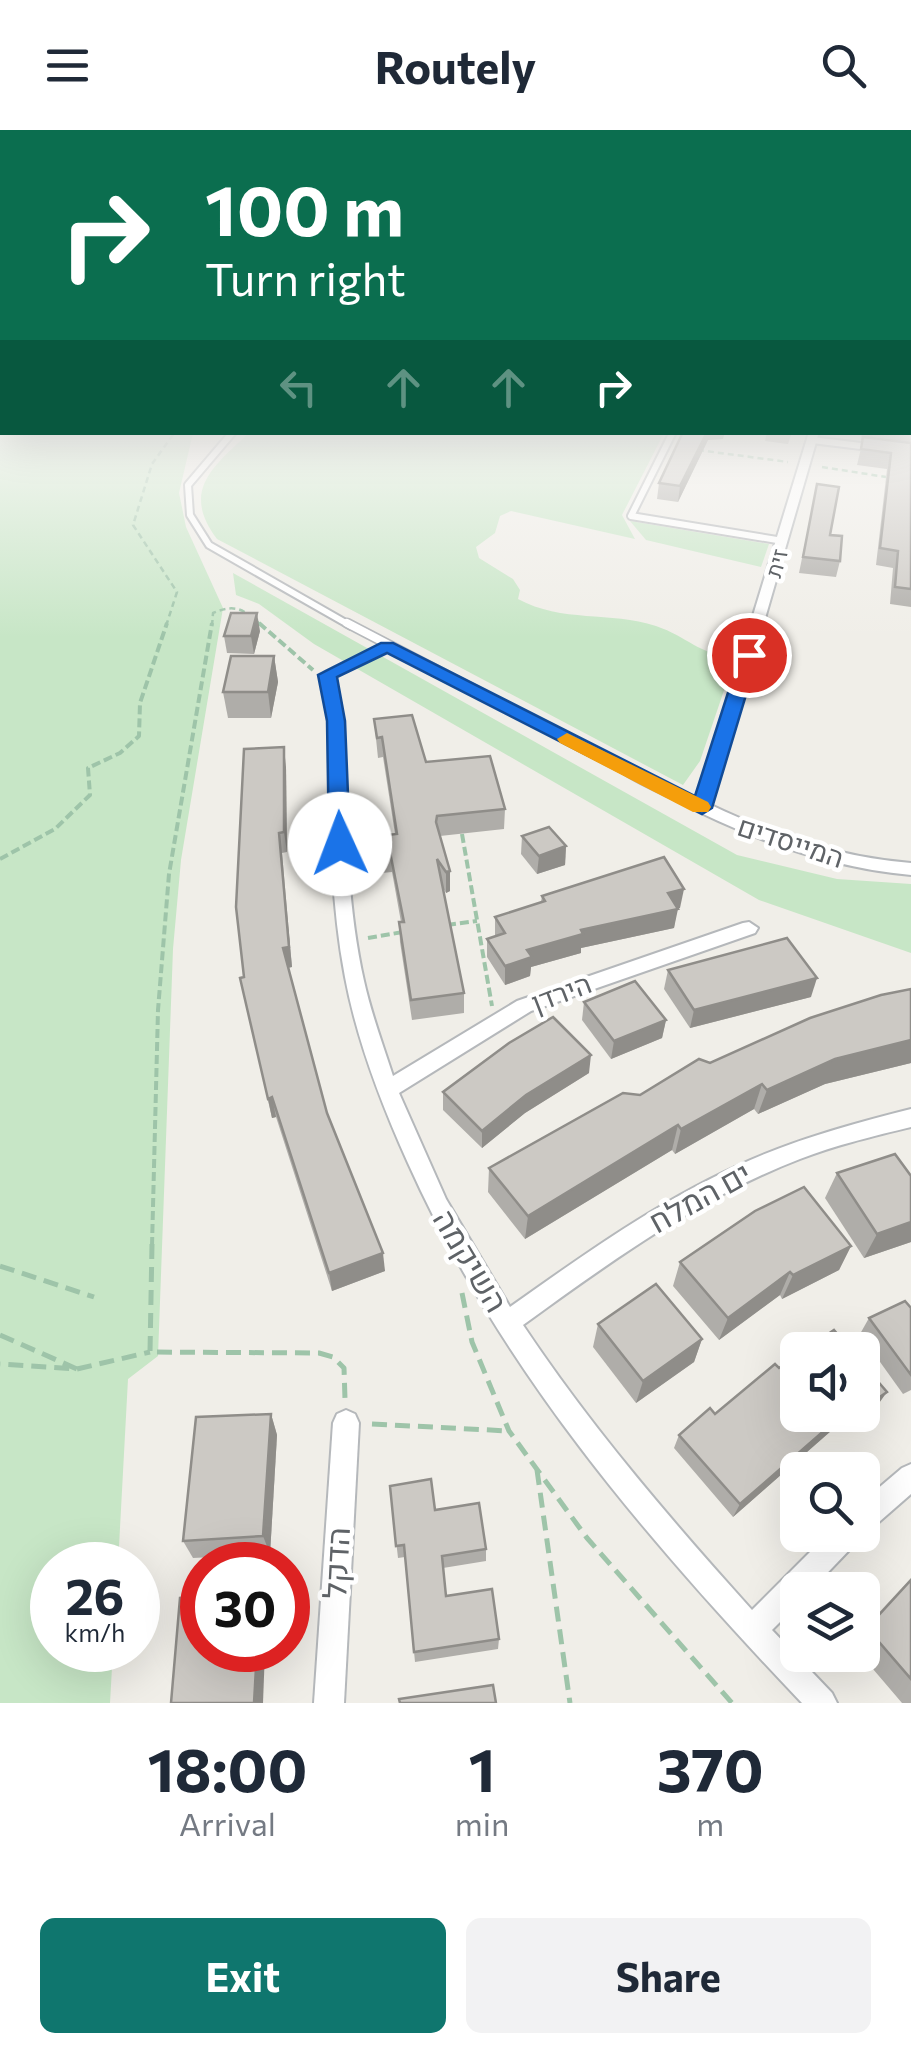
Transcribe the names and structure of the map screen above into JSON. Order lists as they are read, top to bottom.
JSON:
{
  "streets": {
    "street": [
      "זית",
      "המייסדים",
      "הירדן",
      "ים המלח",
      "השיקמה",
      "הדקל"
    ]
  },
  "crossings": [
    ["זית", "המייסדים"],
    ["הירדן", "השיקמה"],
    ["ים המלח", "השיקמה"]
  ],
  "page": {
    "header": "Routely",
    "turn": ["100 m", "Turn right"],
    "speed": "26 km/h",
    "limit": "30",
    "eta": [
      "18:00",
      "Arrival",
      "1",
      "min",
      "370",
      "m"
    ],
    "buttons": ["Exit", "Share"]
  }
}
